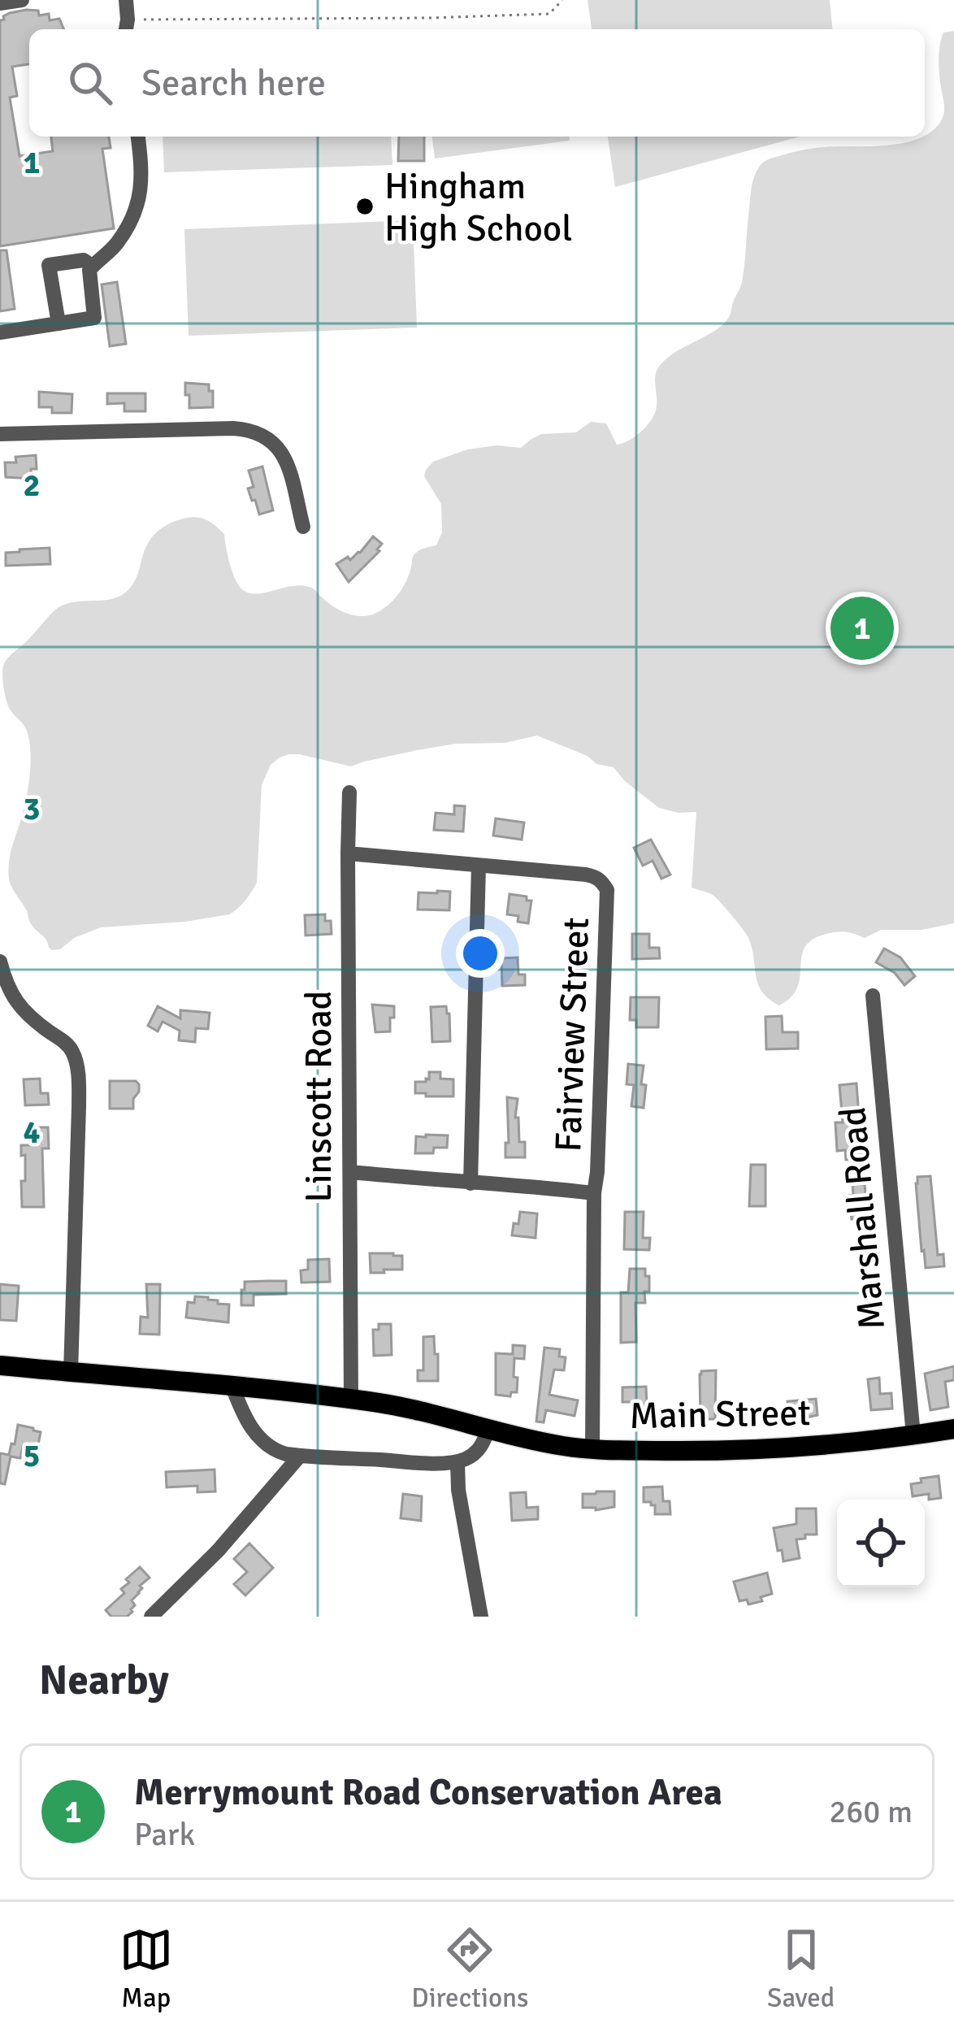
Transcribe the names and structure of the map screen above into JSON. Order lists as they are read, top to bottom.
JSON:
{
  "streets": {
    "main road": ["Main Street"],
    "street": ["Fairview Street", "Linscott Road", "Marshall Road"]
  },
  "crossings": [
    ["Fairview Street", "Linscott Road"],
    ["Fairview Street", "Main Street"],
    ["Linscott Road", "Main Street"],
    ["Marshall Road", "Main Street"]
  ],
  "places": ["Hingham High School"],
  "page": {
    "search": "Search here",
    "pins": "1",
    "heading": "Nearby",
    "list": [
      {
        "mark": "1",
        "name": "Merrymount Road Conservation Area",
        "note": "Park",
        "value": "260 m"
      }
    ],
    "nav": ["Map", "Directions", "Saved"]
  },
  "grid": {
    "rows": [
      "1",
      "2",
      "3",
      "4",
      "5"
    ]
  }
}
